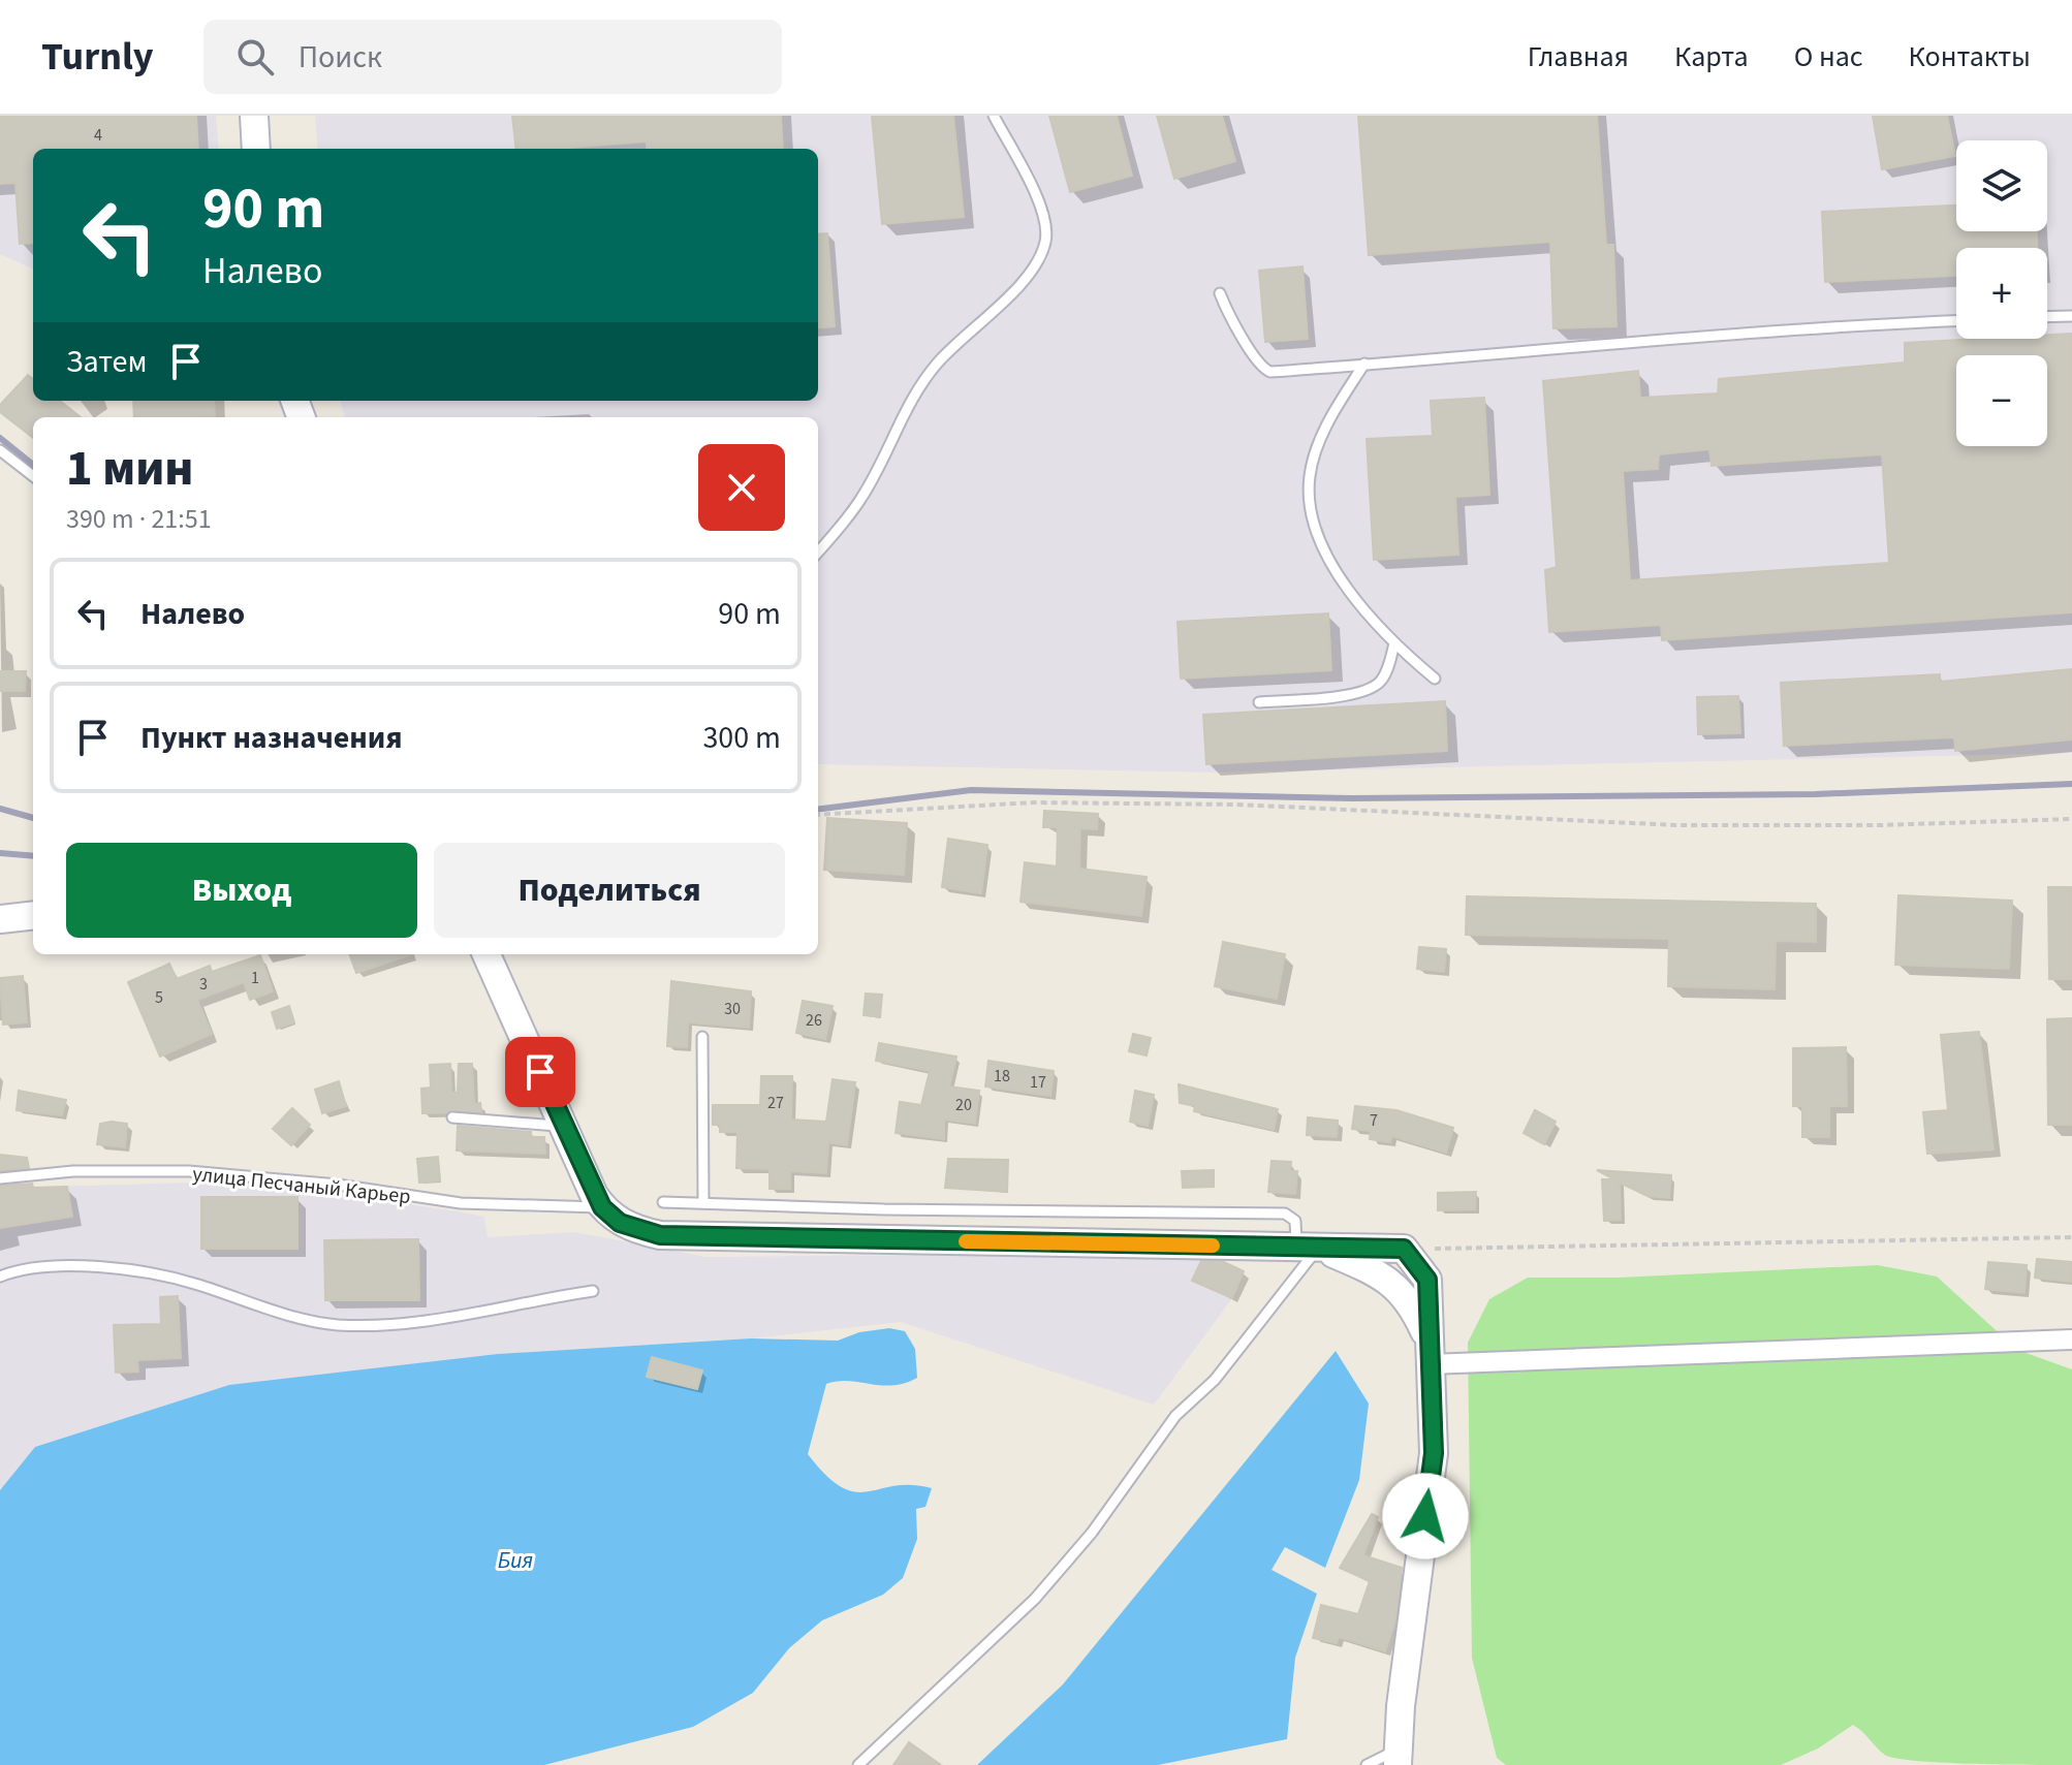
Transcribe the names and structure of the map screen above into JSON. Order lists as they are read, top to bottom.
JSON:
{
  "streets": {
    "lane": ["улица Песчаный Карьер"]
  },
  "water": ["Бия"],
  "house_numbers": [
    "4",
    "1",
    "3",
    "5",
    "30",
    "26",
    "18",
    "17",
    "27",
    "20",
    "7"
  ],
  "page": {
    "header": "Turnly",
    "search": "Поиск",
    "nav": [
      "Главная",
      "Карта",
      "О нас",
      "Контакты"
    ],
    "map_buttons": ["+", "−"],
    "turn": ["90 m", "Налево"],
    "then": "Затем",
    "heading": ["1 мин", "390 m · 21:51"],
    "list": [
      {
        "name": "Налево",
        "value": "90 m"
      },
      {
        "name": "Пункт назначения",
        "value": "300 m"
      }
    ],
    "buttons": ["Выход", "Поделиться"]
  }
}
